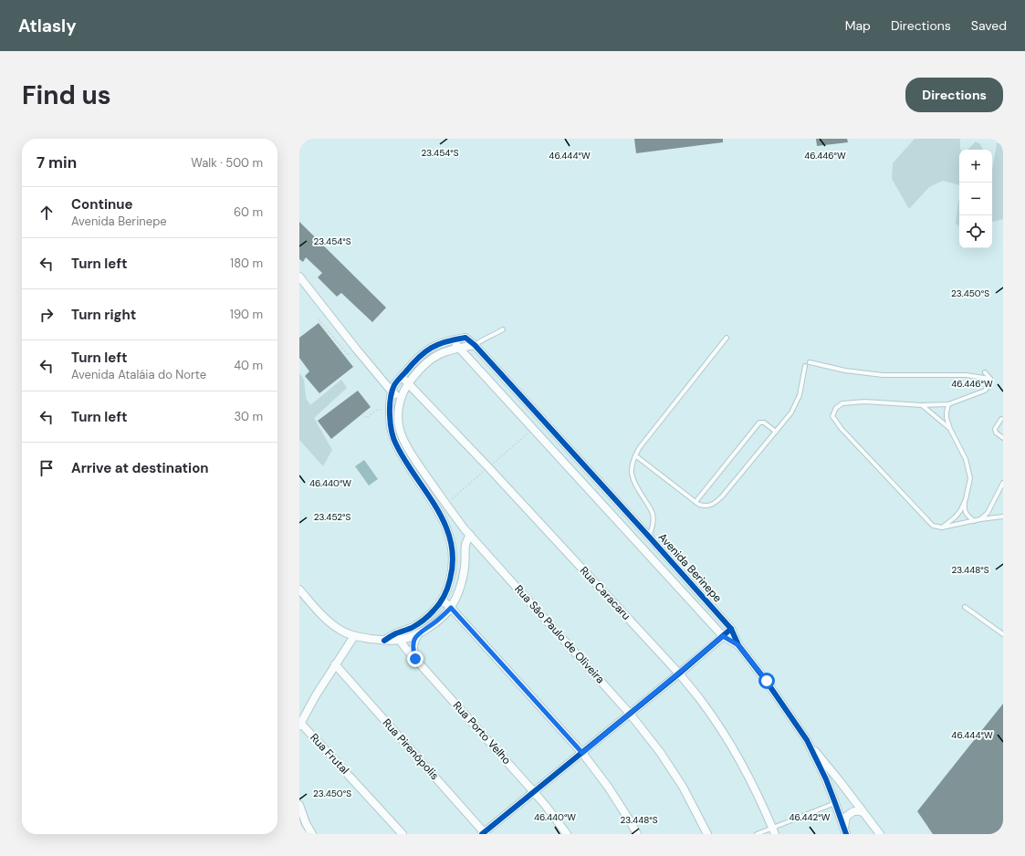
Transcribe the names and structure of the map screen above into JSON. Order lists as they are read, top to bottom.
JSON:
{
  "streets": {
    "street": [
      "Avenida Berinepe",
      "Rua Caracaru",
      "Rua São Paulo de Oliveira",
      "Rua Porto Velho",
      "Rua Pirenópolis",
      "Rua Frutal"
    ]
  },
  "crossings": [
    ["Avenida Berinepe", "Rua São Paulo de Oliveira"],
    ["Rua Caracaru", "Rua São Paulo de Oliveira"]
  ],
  "page": {
    "header": "Atlasly",
    "nav": ["Map", "Directions", "Saved"],
    "buttons": "Directions",
    "title": "Find us",
    "heading": ["7 min", "Walk · 500 m"],
    "map_buttons": ["+", "−"],
    "list": [
      ["Continue", "Avenida Berinepe", "60 m"],
      ["Turn left", "180 m"],
      ["Turn right", "190 m"],
      ["Turn left", "Avenida Ataláia do Norte", "40 m"],
      ["Turn left", "30 m"],
      "Arrive at destination"
    ]
  },
  "coordinates": [
    "23.454°S",
    "46.444°W",
    "46.446°W",
    "23.450°S",
    "46.440°W",
    "23.452°S",
    "23.448°S",
    "46.442°W"
  ]
}
